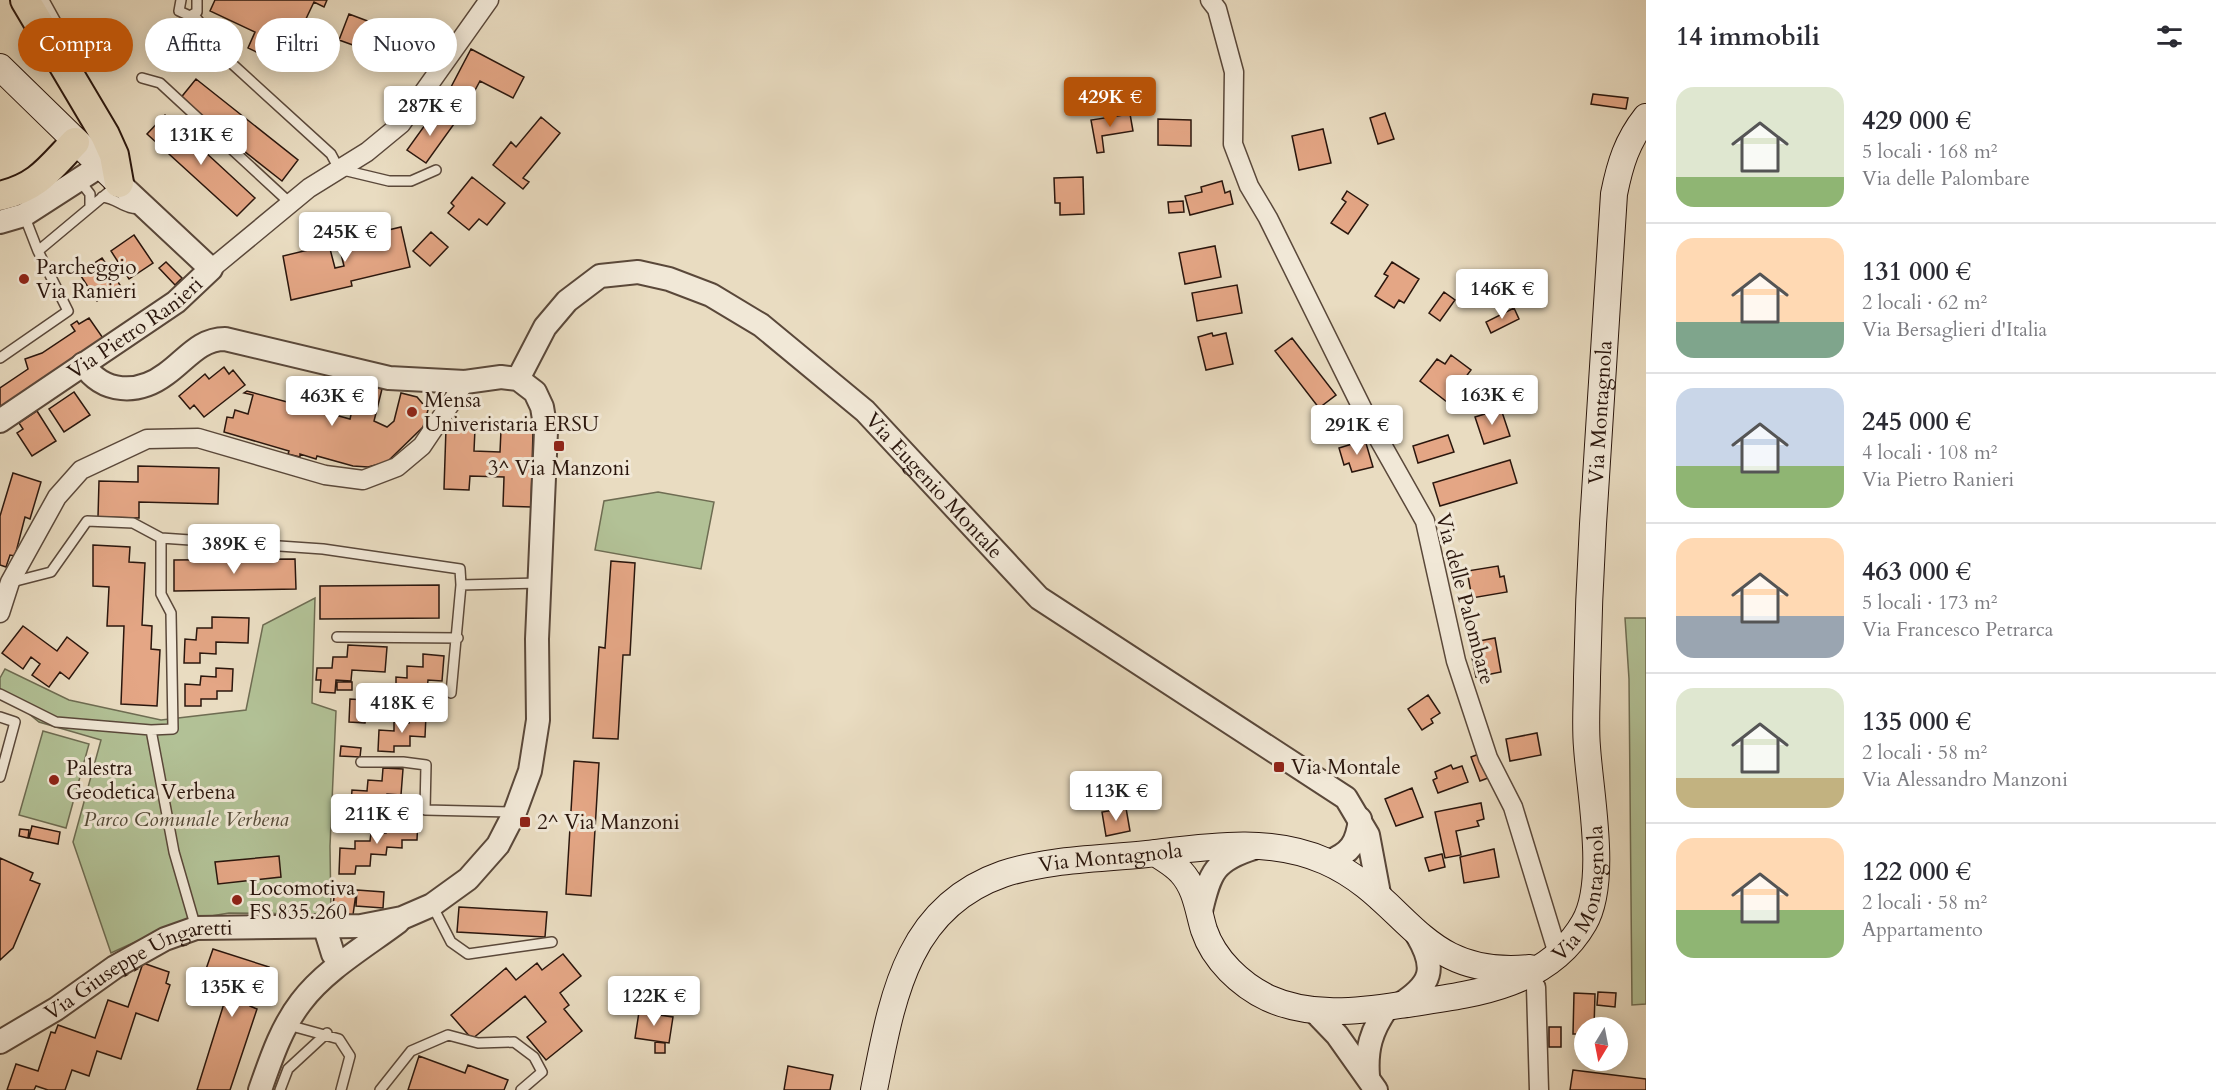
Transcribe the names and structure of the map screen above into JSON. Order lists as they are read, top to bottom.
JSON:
{
  "streets": {
    "main road": ["Via Montagnola"],
    "street": [
      "Via Pietro Ranieri",
      "Via Eugenio Montale",
      "Via delle Palombare",
      "Via Giuseppe Ungaretti"
    ]
  },
  "crossings": [
    ["Via Montagnola", "Via Eugenio Montale"],
    ["Via Montagnola", "Via delle Palombare"]
  ],
  "parks": ["Parco Comunale Verbena"],
  "places": {
    "other": [
      "Parcheggio Via Ranieri",
      "Mensa Univeristaria ERSU",
      "Palestra Geodetica Verbena",
      "Locomotiva FS 835.260"
    ],
    "transit": ["3^ Via Manzoni", "Via Montale", "2^ Via Manzoni"]
  },
  "north": "bottom",
  "page": {
    "heading": "14 immobili",
    "chip": [
      "Compra",
      "Affitta",
      "Filtri",
      "Nuovo"
    ],
    "list": [
      {
        "name": "429 000 €",
        "note": "5 locali · 168 m² · Via delle Palombare"
      },
      {
        "name": "131 000 €",
        "note": "2 locali · 62 m² · Via Bersaglieri d'Italia"
      },
      {
        "name": "245 000 €",
        "note": "4 locali · 108 m² · Via Pietro Ranieri"
      },
      {
        "name": "463 000 €",
        "note": "5 locali · 173 m² · Via Francesco Petrarca"
      },
      {
        "name": "135 000 €",
        "note": "2 locali · 58 m² · Via Alessandro Manzoni"
      },
      {
        "name": "122 000 €",
        "note": "2 locali · 58 m² · Appartamento"
      }
    ],
    "price": [
      "429K €",
      "287K €",
      "131K €",
      "245K €",
      "146K €",
      "163K €",
      "463K €",
      "291K €",
      "389K €",
      "418K €",
      "113K €",
      "211K €",
      "135K €",
      "122K €"
    ]
  }
}
